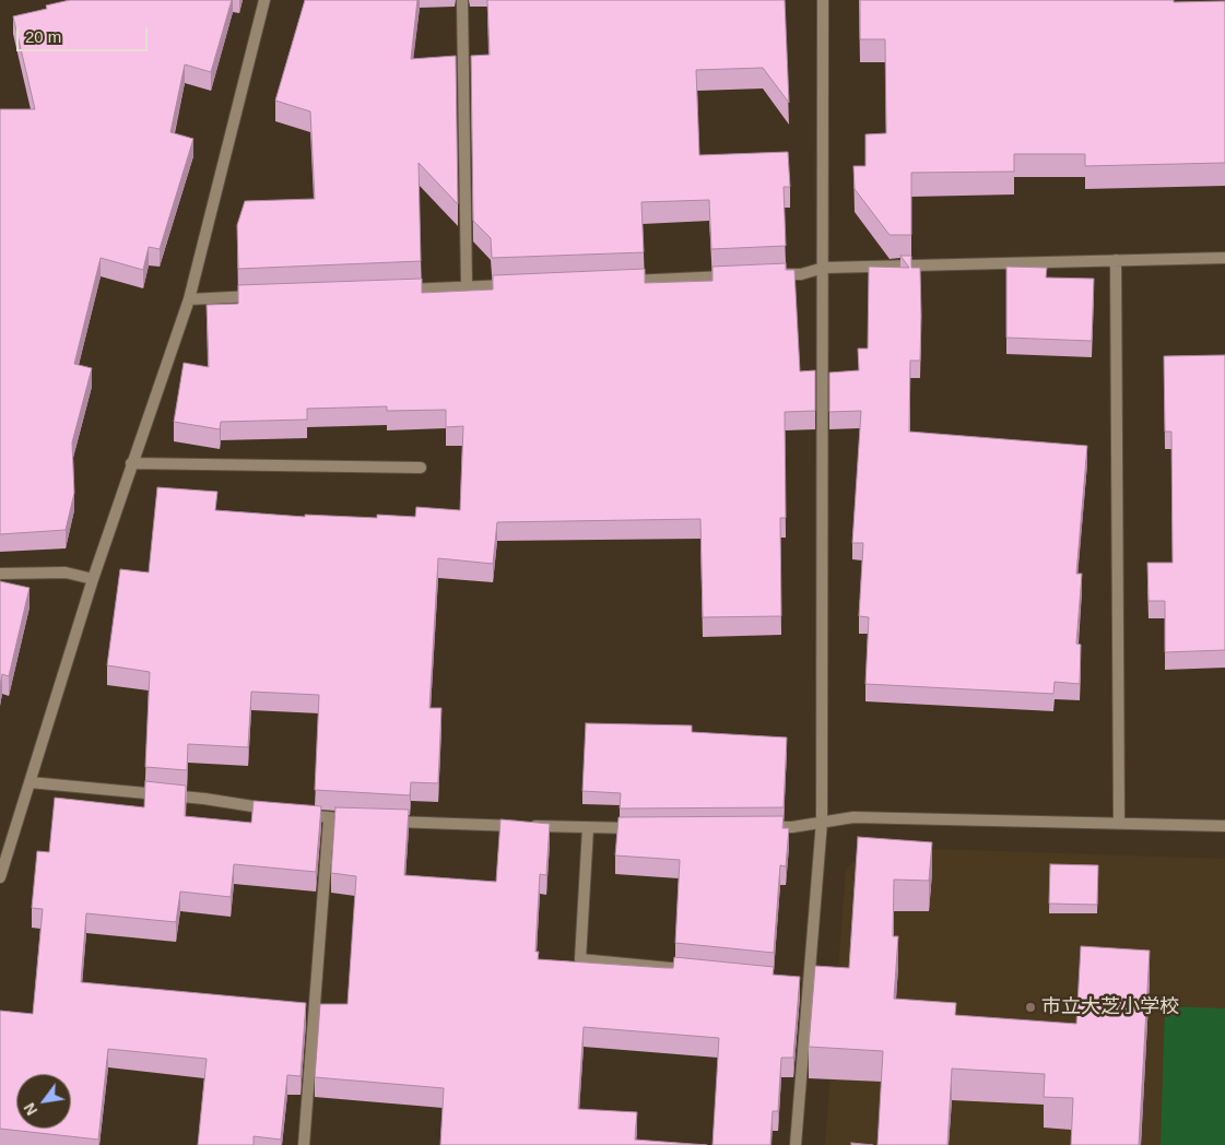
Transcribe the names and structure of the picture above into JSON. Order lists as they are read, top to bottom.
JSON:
{
  "places": ["市立大芝小学校"],
  "scale_bar": "20 m",
  "north": "bottom left"
}
